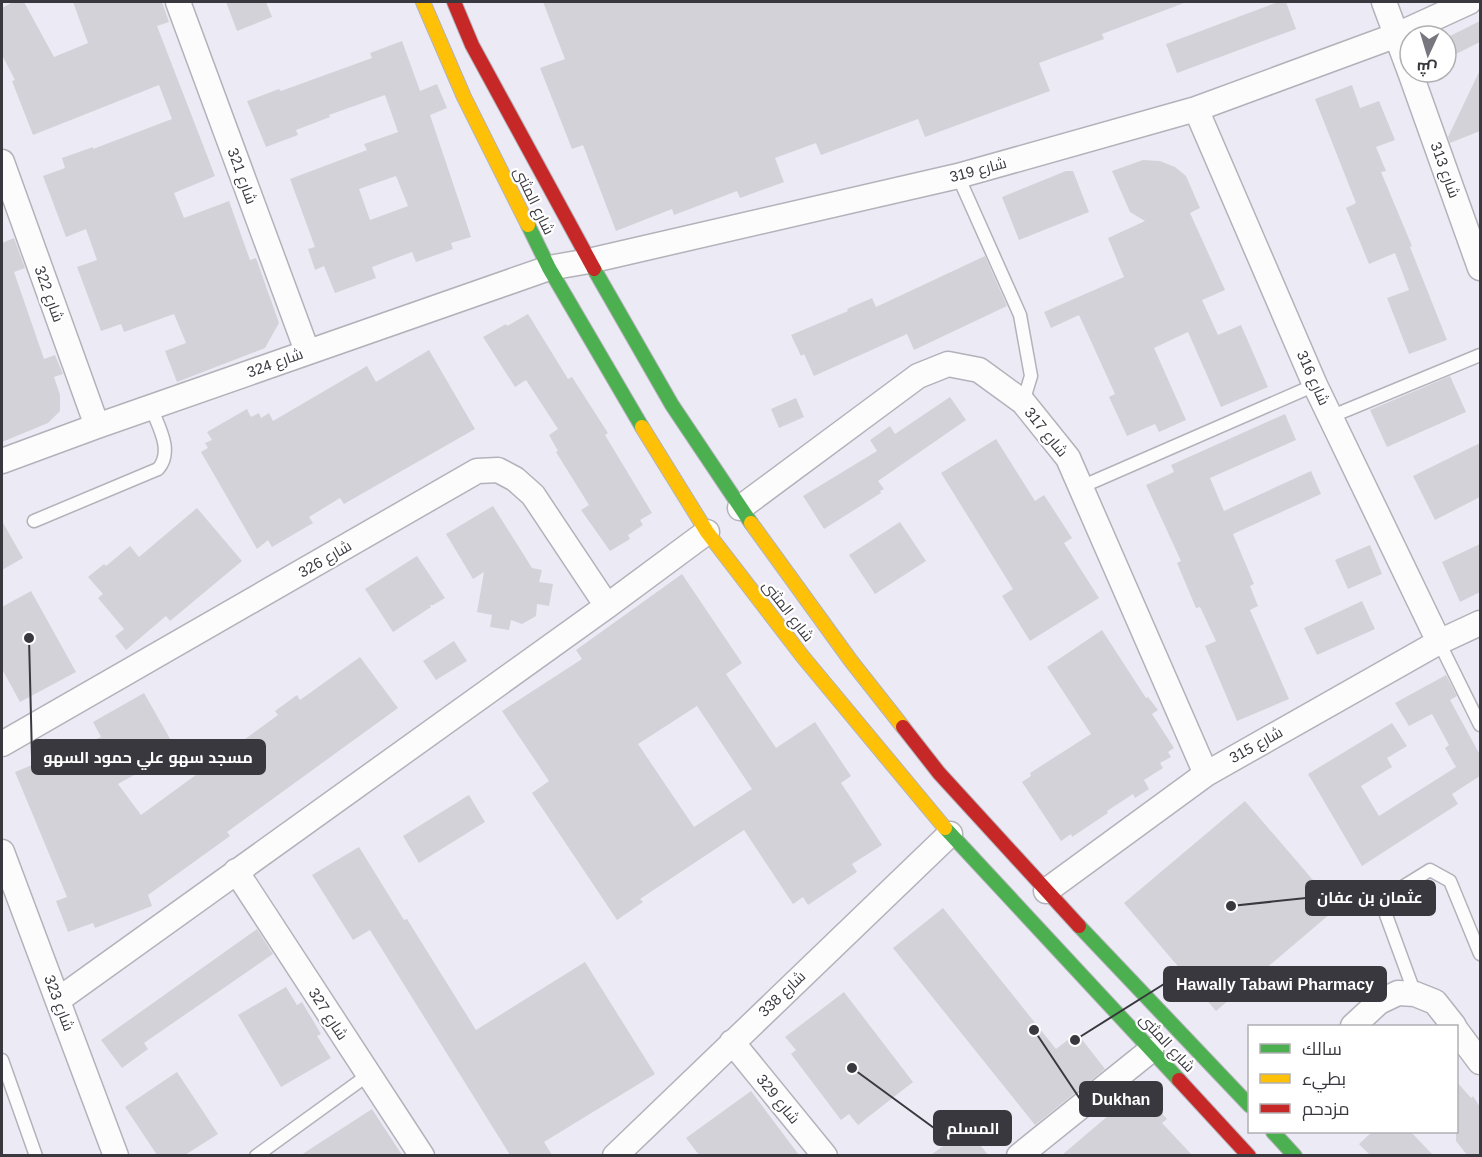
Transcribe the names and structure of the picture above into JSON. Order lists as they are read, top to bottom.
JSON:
{
  "streets": {
    "street": [
      "شارع 319",
      "شارع 313",
      "شارع 321",
      "شارع المثنى",
      "شارع 322",
      "شارع 324",
      "شارع 316",
      "شارع 317",
      "شارع 326",
      "شارع 315",
      "شارع 338",
      "شارع 323",
      "شارع 327",
      "شارع 329"
    ]
  },
  "crossings": [
    ["شارع 319", "شارع 313"],
    ["شارع 319", "شارع المثنى"],
    ["شارع 319", "شارع 324"],
    ["شارع 319", "شارع 316"],
    ["شارع 321", "شارع 324"],
    ["شارع المثنى", "شارع 324"],
    ["شارع المثنى", "شارع 317"],
    ["شارع المثنى", "شارع 315"],
    ["شارع المثنى", "شارع 338"],
    ["شارع 322", "شارع 324"],
    ["شارع 316", "شارع 315"],
    ["شارع 317", "شارع 315"],
    ["شارع 338", "شارع 329"]
  ],
  "places": [
    "مسجد سهو علي حمود السهو",
    "عثمان بن عفان",
    "Dukhan",
    "Hawally Tabawi Pharmacy",
    "المسلم"
  ],
  "legend": ["سالك", "بطيء", "مزدحم"],
  "north": "bottom"
}
